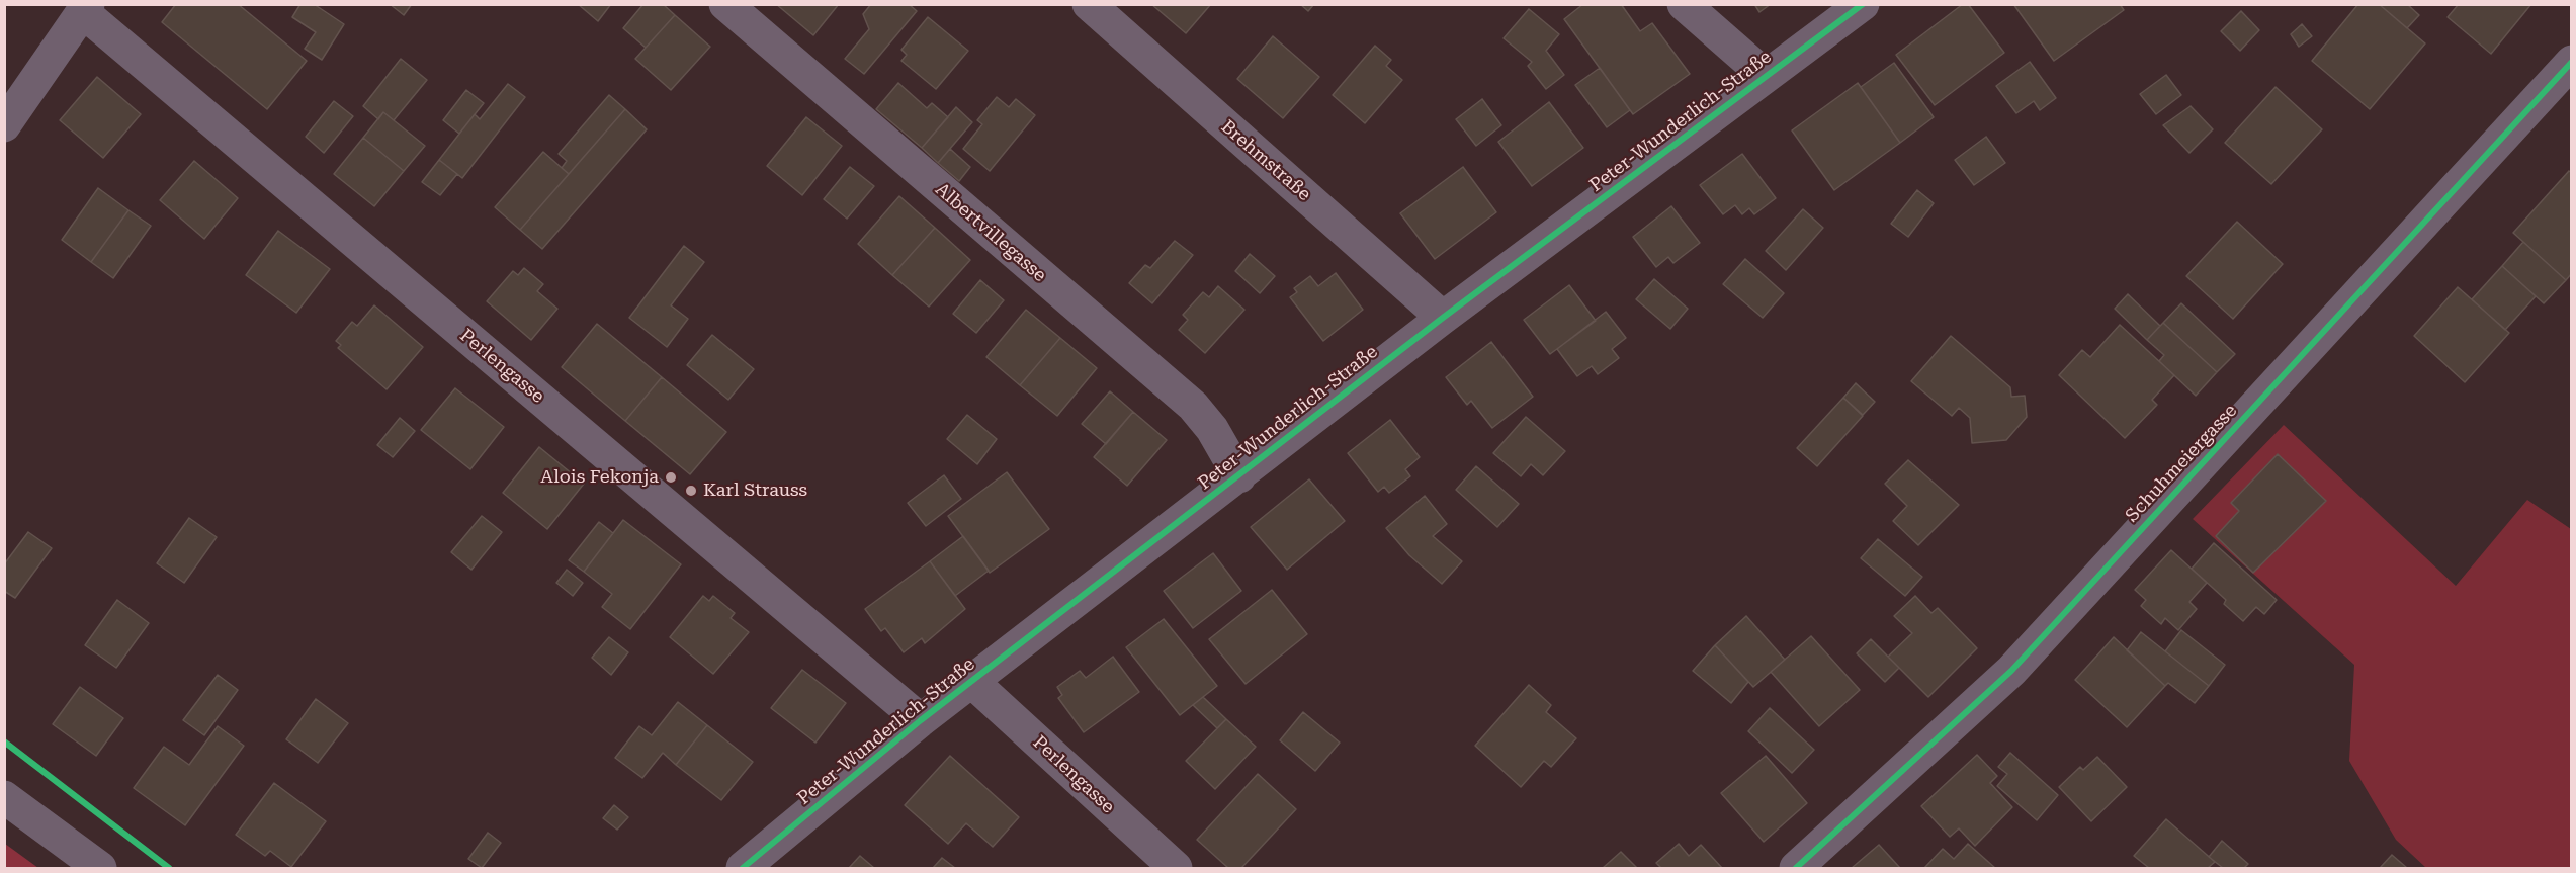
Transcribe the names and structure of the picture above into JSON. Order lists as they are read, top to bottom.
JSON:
{
  "streets": {
    "street": [
      "Peter-Wunderlich-Straße",
      "Brehmstraße",
      "Albertvillegasse",
      "Perlengasse",
      "Schuhmeiergasse"
    ]
  },
  "crossings": [
    ["Peter-Wunderlich-Straße", "Brehmstraße"],
    ["Peter-Wunderlich-Straße", "Albertvillegasse"],
    ["Peter-Wunderlich-Straße", "Perlengasse"]
  ],
  "places": ["Alois Fekonja", "Karl Strauss"]
}
